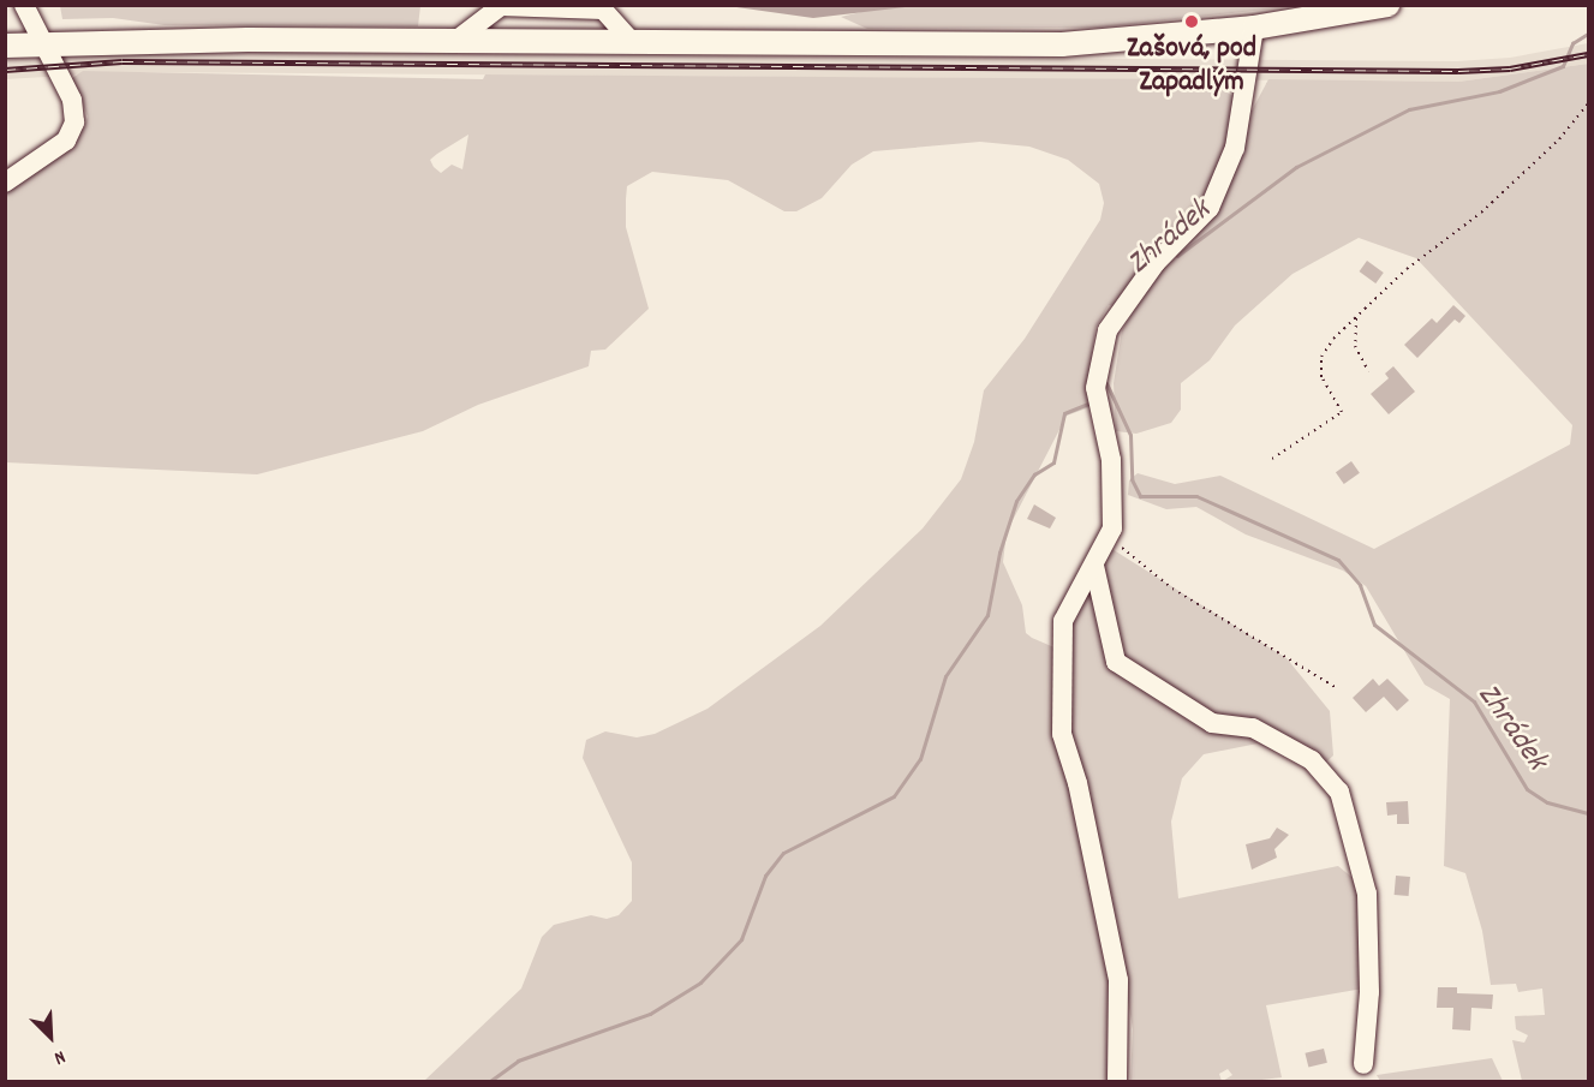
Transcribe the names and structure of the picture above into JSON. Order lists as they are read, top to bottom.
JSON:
{
  "water": ["Zhrádek"],
  "places": ["Zašová, pod Zapadlým"],
  "north": "bottom right"
}
